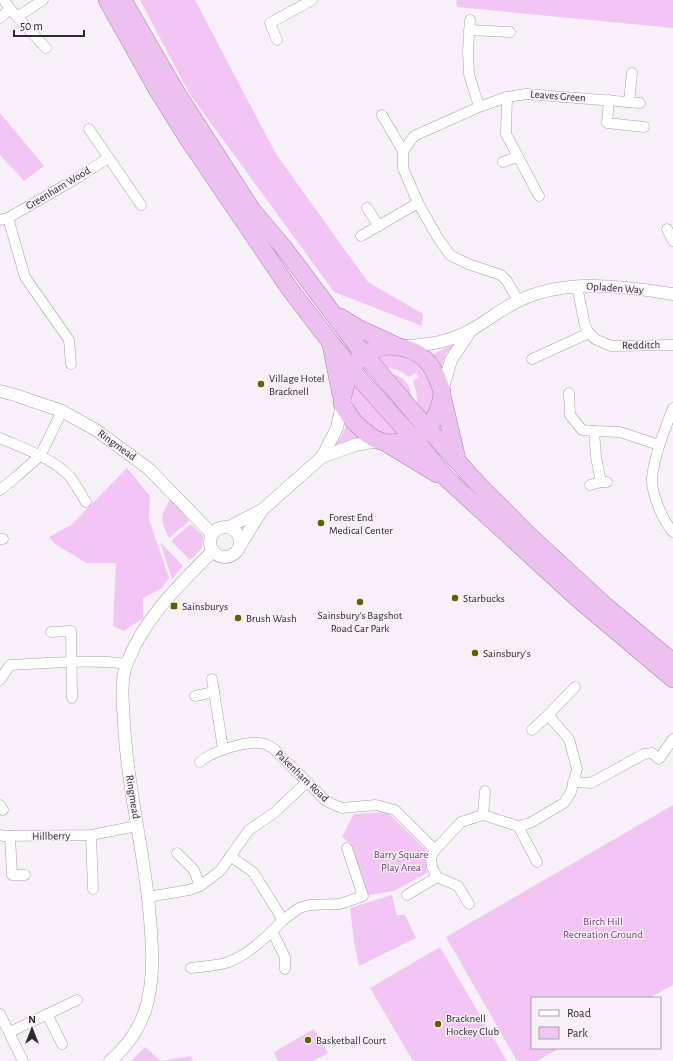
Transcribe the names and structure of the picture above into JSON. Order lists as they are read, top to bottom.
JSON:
{
  "streets": {
    "street": [
      "Leaves Green",
      "Greenham Wood",
      "Opladen Way",
      "Redditch",
      "Ringmead",
      "Pakenham Road",
      "Hillberry"
    ]
  },
  "crossings": [
    ["Ringmead", "Hillberry"]
  ],
  "parks": ["Barry Square Play Area", "Birch Hill Recreation Ground"],
  "places": {
    "other": [
      "Village Hotel Bracknell",
      "Forest End Medical Center",
      "Starbucks",
      "Sainsbury's Bagshot Road Car Park",
      "Brush Wash",
      "Sainsbury's",
      "Bracknell Hockey Club",
      "Basketball Court"
    ],
    "transit": ["Sainsburys"]
  },
  "legend": ["Road", "Park"],
  "scale_bar": "50 m",
  "north": "top"
}
